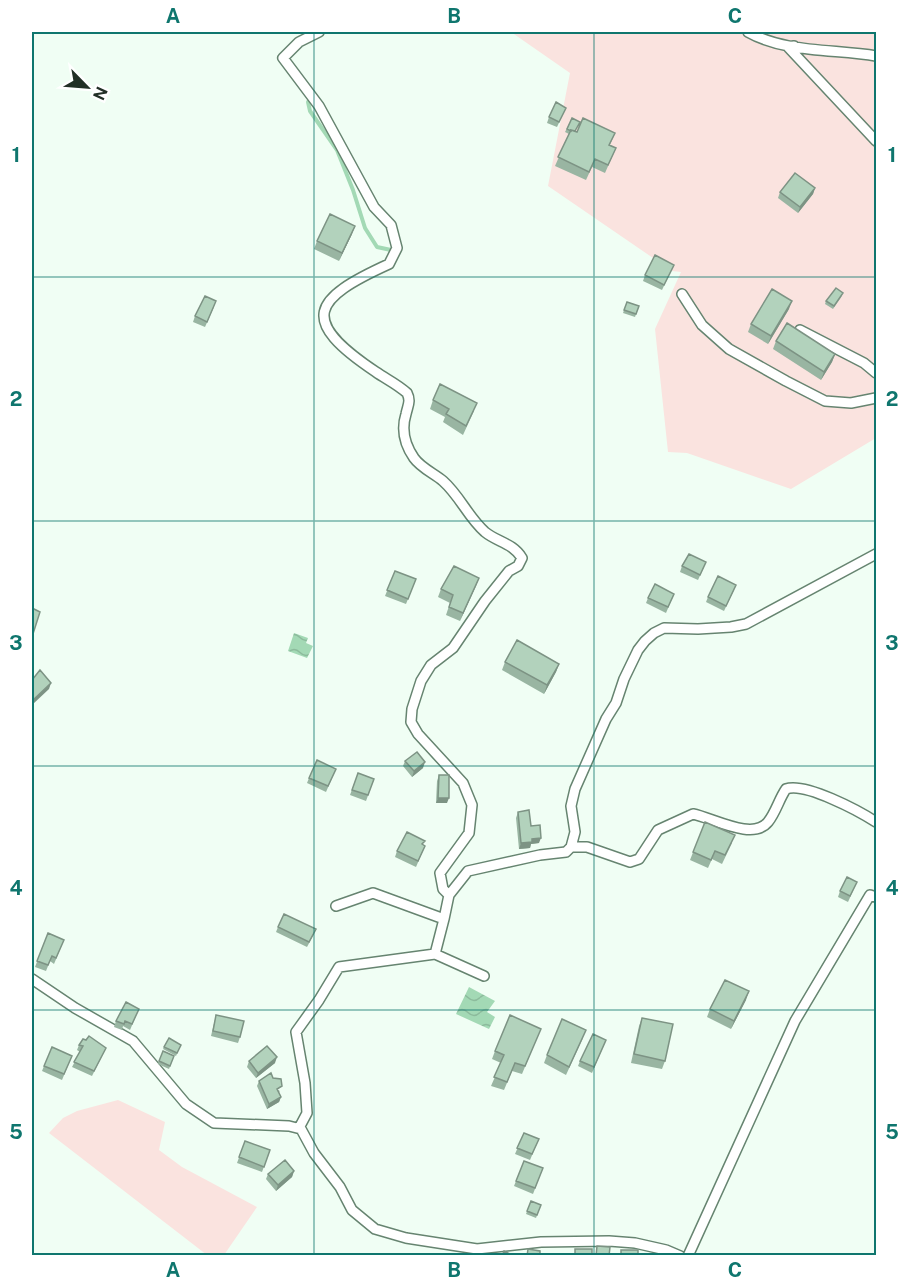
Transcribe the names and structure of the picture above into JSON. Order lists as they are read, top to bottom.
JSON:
{
  "north": "bottom right",
  "grid": {
    "columns": ["A", "B", "C"],
    "rows": [
      "1",
      "2",
      "3",
      "4",
      "5"
    ]
  }
}
